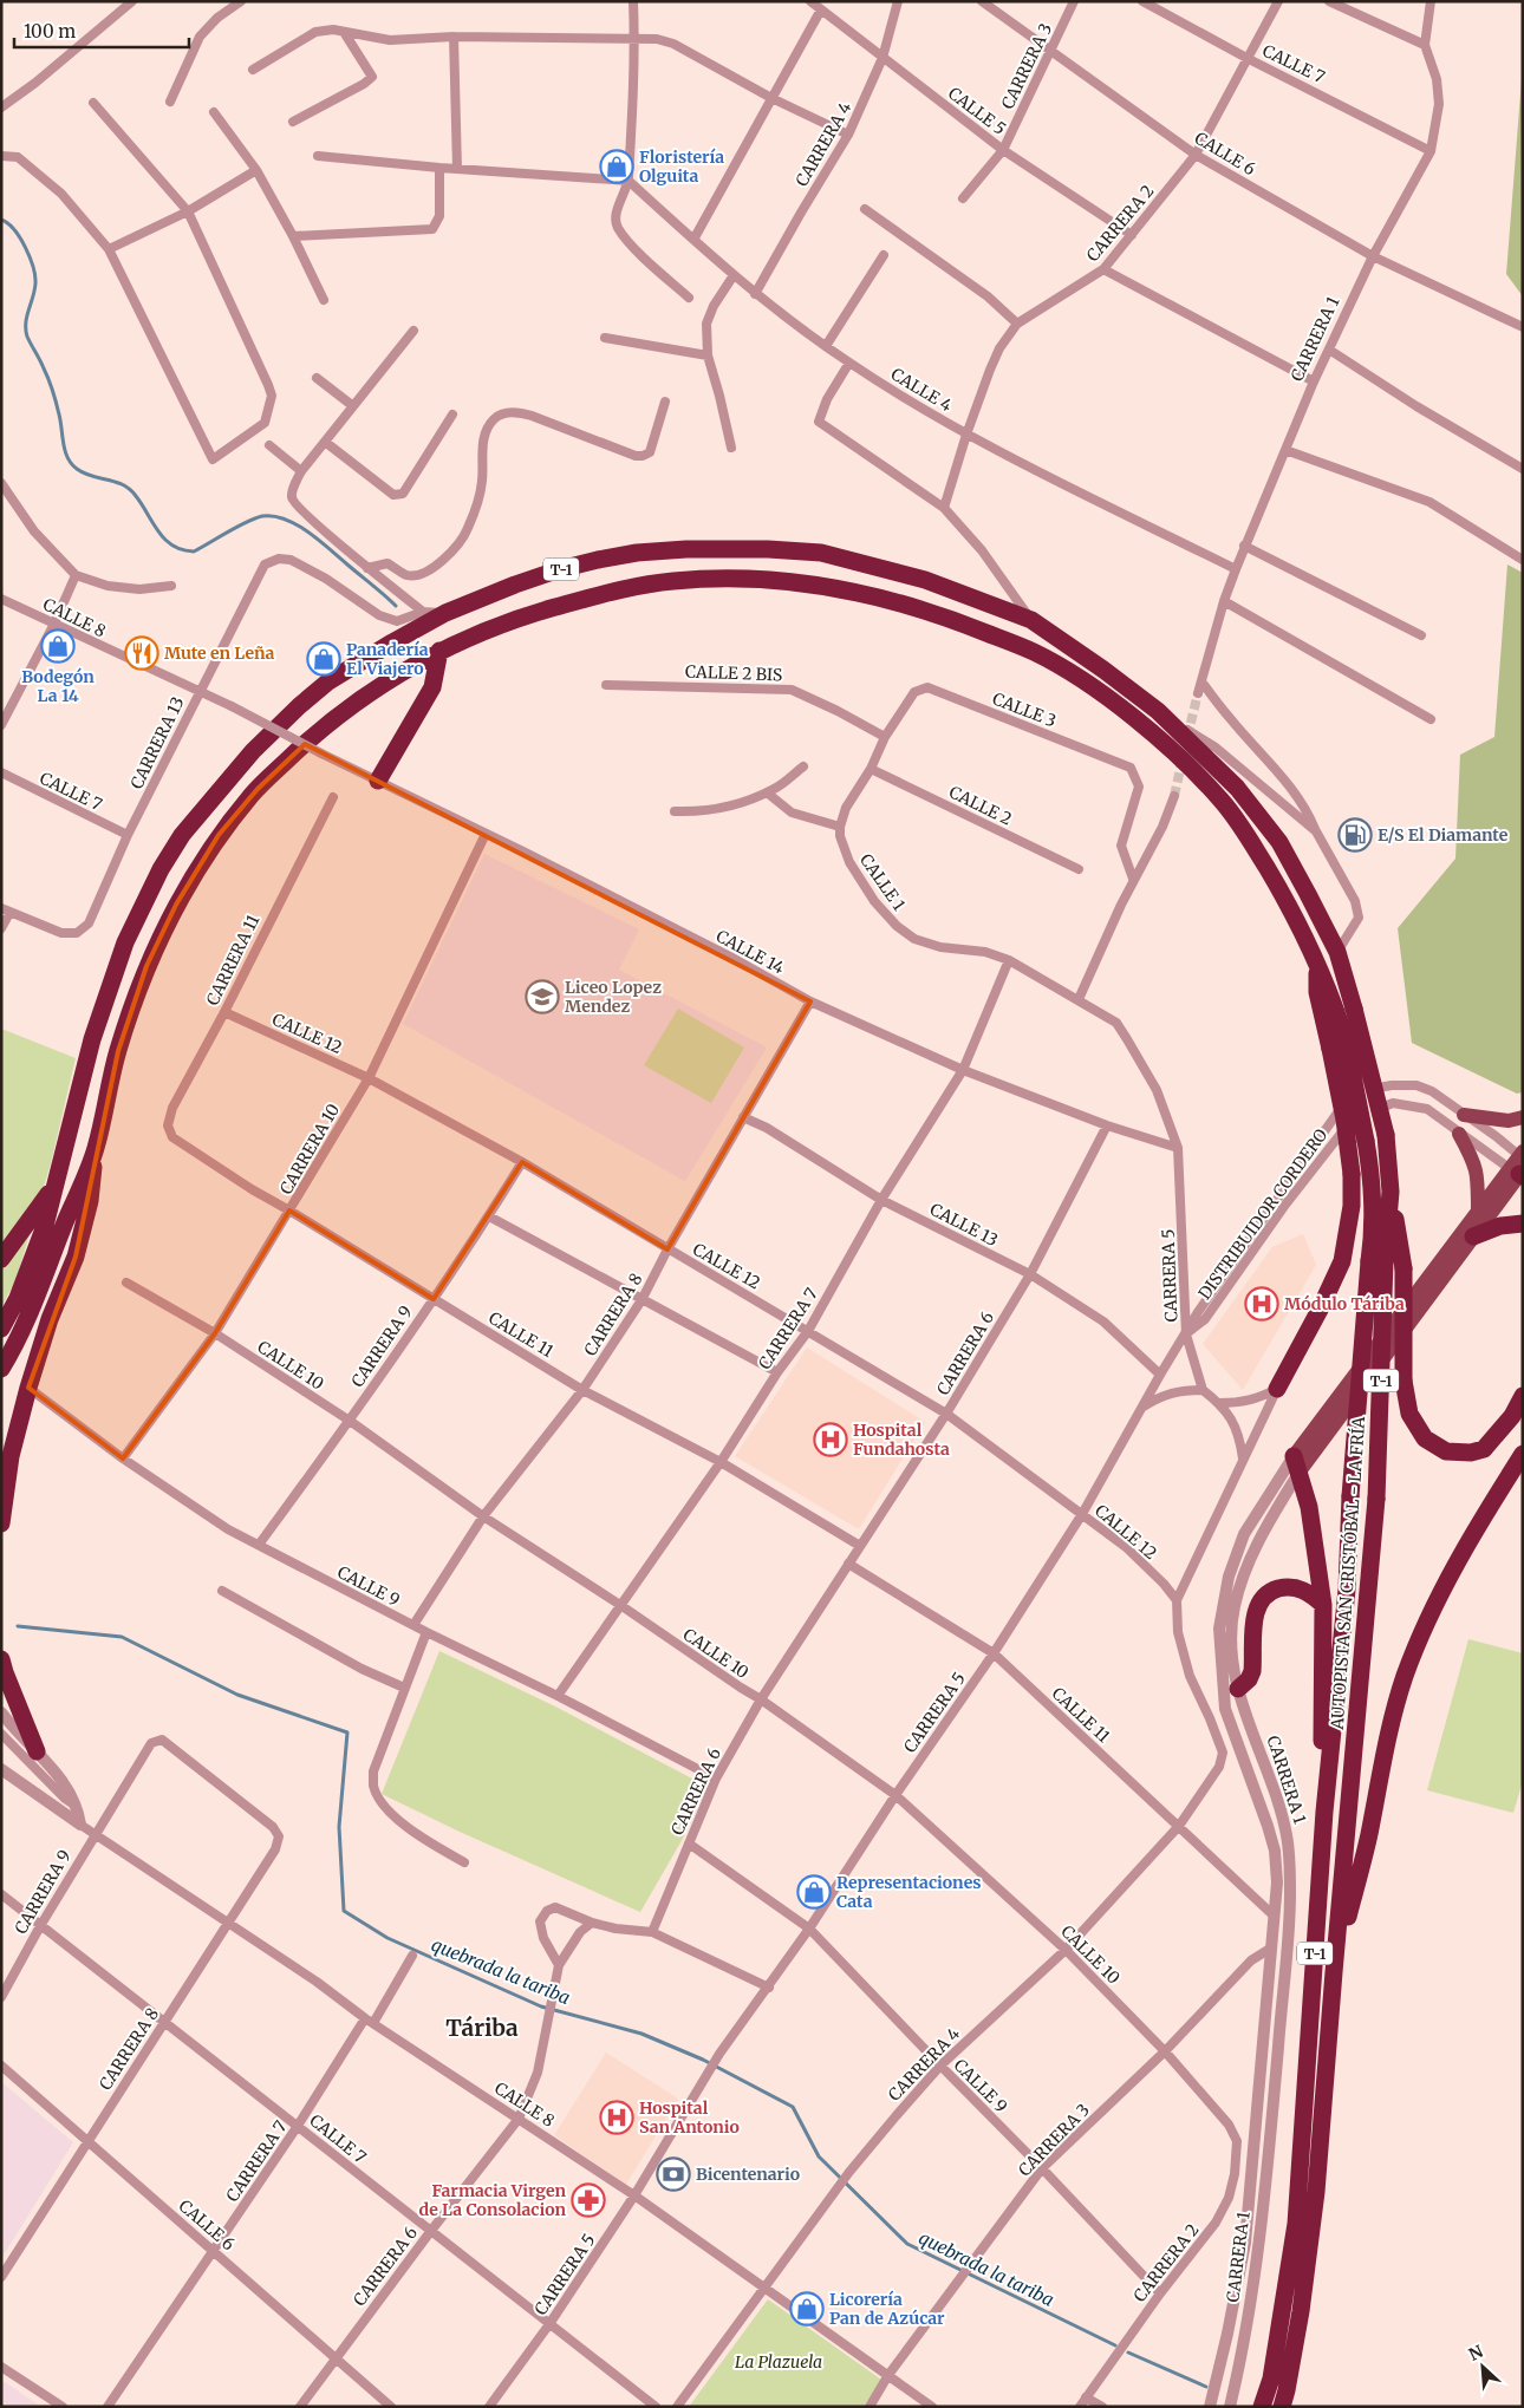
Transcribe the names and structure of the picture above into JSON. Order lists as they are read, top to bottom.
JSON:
{
  "streets": {
    "highway": ["T-1", "AUTOPISTA SAN CRISTÓBAL - LA FRÍA"],
    "main road": ["CARRERA 1"],
    "street": [
      "CALLE 7",
      "CARRERA 3",
      "CALLE 5",
      "CARRERA 4",
      "CALLE 6",
      "CARRERA 2",
      "CALLE 4",
      "CALLE 8",
      "CALLE 2 BIS",
      "CALLE 3",
      "CARRERA 13",
      "CALLE 2",
      "CALLE 1",
      "CALLE 14",
      "CARRERA 11",
      "CALLE 12",
      "CARRERA 10",
      "DISTRIBUIDOR CORDERO",
      "CALLE 13",
      "CARRERA 5",
      "CARRERA 8",
      "CARRERA 7",
      "CALLE 11",
      "CARRERA 9",
      "CARRERA 6",
      "CALLE 10",
      "CALLE 9"
    ]
  },
  "crossings": [
    ["CALLE 7", "CARRERA 2"],
    ["CALLE 7", "CARRERA 1"],
    ["CALLE 7", "CARRERA 13"],
    ["CALLE 7", "CARRERA 5"],
    ["CALLE 7", "CARRERA 8"],
    ["CALLE 7", "CARRERA 7"],
    ["CALLE 7", "CARRERA 9"],
    ["CALLE 7", "CARRERA 6"],
    ["CARRERA 3", "CALLE 5"],
    ["CARRERA 3", "CALLE 6"],
    ["CARRERA 3", "CARRERA 1"],
    ["CARRERA 3", "CALLE 8"],
    ["CARRERA 3", "CALLE 10"],
    ["CARRERA 3", "CALLE 9"],
    ["CALLE 5", "CARRERA 4"],
    ["CALLE 5", "CARRERA 2"],
    ["CARRERA 4", "CALLE 4"],
    ["CARRERA 4", "CALLE 8"],
    ["CARRERA 4", "CALLE 12"],
    ["CARRERA 4", "CALLE 11"],
    ["CARRERA 4", "CALLE 10"],
    ["CARRERA 4", "CALLE 9"],
    ["CALLE 6", "CARRERA 2"],
    ["CALLE 6", "CARRERA 1"],
    ["CALLE 6", "CARRERA 8"],
    ["CALLE 6", "CARRERA 7"],
    ["CALLE 6", "CARRERA 6"],
    ["CARRERA 2", "CALLE 4"],
    ["CARRERA 2", "CALLE 10"],
    ["CARRERA 2", "CALLE 9"],
    ["CARRERA 1", "CALLE 4"],
    ["CARRERA 1", "DISTRIBUIDOR CORDERO"],
    ["CARRERA 1", "CALLE 11"],
    ["CALLE 8", "CARRERA 13"],
    ["CALLE 8", "CALLE 14"],
    ["CALLE 8", "CARRERA 5"],
    ["CALLE 8", "CARRERA 8"],
    ["CALLE 8", "CARRERA 7"],
    ["CALLE 8", "CARRERA 9"],
    ["CALLE 8", "CARRERA 6"],
    ["CALLE 2 BIS", "CALLE 3"],
    ["CALLE 3", "CALLE 2"],
    ["CALLE 1", "CARRERA 5"],
    ["CALLE 1", "CARRERA 7"],
    ["CALLE 14", "CARRERA 10"],
    ["CALLE 14", "CARRERA 5"],
    ["CALLE 14", "CARRERA 8"],
    ["CALLE 14", "CARRERA 7"],
    ["CALLE 14", "CARRERA 6"],
    ["CARRERA 11", "CALLE 12"],
    ["CARRERA 11", "CALLE 11"],
    ["CALLE 12", "CARRERA 10"],
    ["CALLE 12", "CARRERA 5"],
    ["CALLE 12", "CARRERA 8"],
    ["CALLE 12", "CARRERA 7"],
    ["CALLE 12", "CARRERA 9"],
    ["CALLE 12", "CARRERA 6"],
    ["CARRERA 10", "CALLE 11"],
    ["CARRERA 10", "CALLE 10"],
    ["CARRERA 10", "CALLE 9"],
    ["DISTRIBUIDOR CORDERO", "CARRERA 5"],
    ["CALLE 13", "CARRERA 5"],
    ["CALLE 13", "CARRERA 8"],
    ["CALLE 13", "CARRERA 7"],
    ["CALLE 13", "CARRERA 6"],
    ["CARRERA 5", "CALLE 11"],
    ["CARRERA 5", "CALLE 10"],
    ["CARRERA 5", "CALLE 9"],
    ["CARRERA 8", "CALLE 11"],
    ["CARRERA 8", "CARRERA 9"],
    ["CARRERA 8", "CALLE 10"],
    ["CARRERA 8", "CALLE 9"],
    ["CARRERA 7", "CALLE 11"],
    ["CARRERA 7", "CALLE 10"],
    ["CARRERA 7", "CALLE 9"],
    ["CALLE 11", "CARRERA 9"],
    ["CALLE 11", "CARRERA 6"],
    ["CARRERA 9", "CALLE 10"],
    ["CARRERA 9", "CALLE 9"],
    ["CARRERA 6", "CALLE 10"],
    ["CARRERA 6", "CALLE 9"]
  ],
  "districts": ["Táriba"],
  "water": ["quebrada la tariba"],
  "parks": ["La Plazuela"],
  "places": {
    "shop": [
      "Floristería Olguita",
      "Bodegón La 14",
      "Panadería El Viajero",
      "Representaciones Cata",
      "Licorería Pan de Azúcar"
    ],
    "restaurant": ["Mute en Leña"],
    "fuel station": ["E/S El Diamante"],
    "school or university": ["Liceo Lopez Mendez"],
    "hospital": ["Módulo Táriba", "Hospital Fundahosta", "Hospital San Antonio"],
    "bank": ["Bicentenario"],
    "pharmacy": ["Farmacia Virgen de La Consolacion"]
  },
  "scale_bar": "100 m",
  "north": "top left"
}
